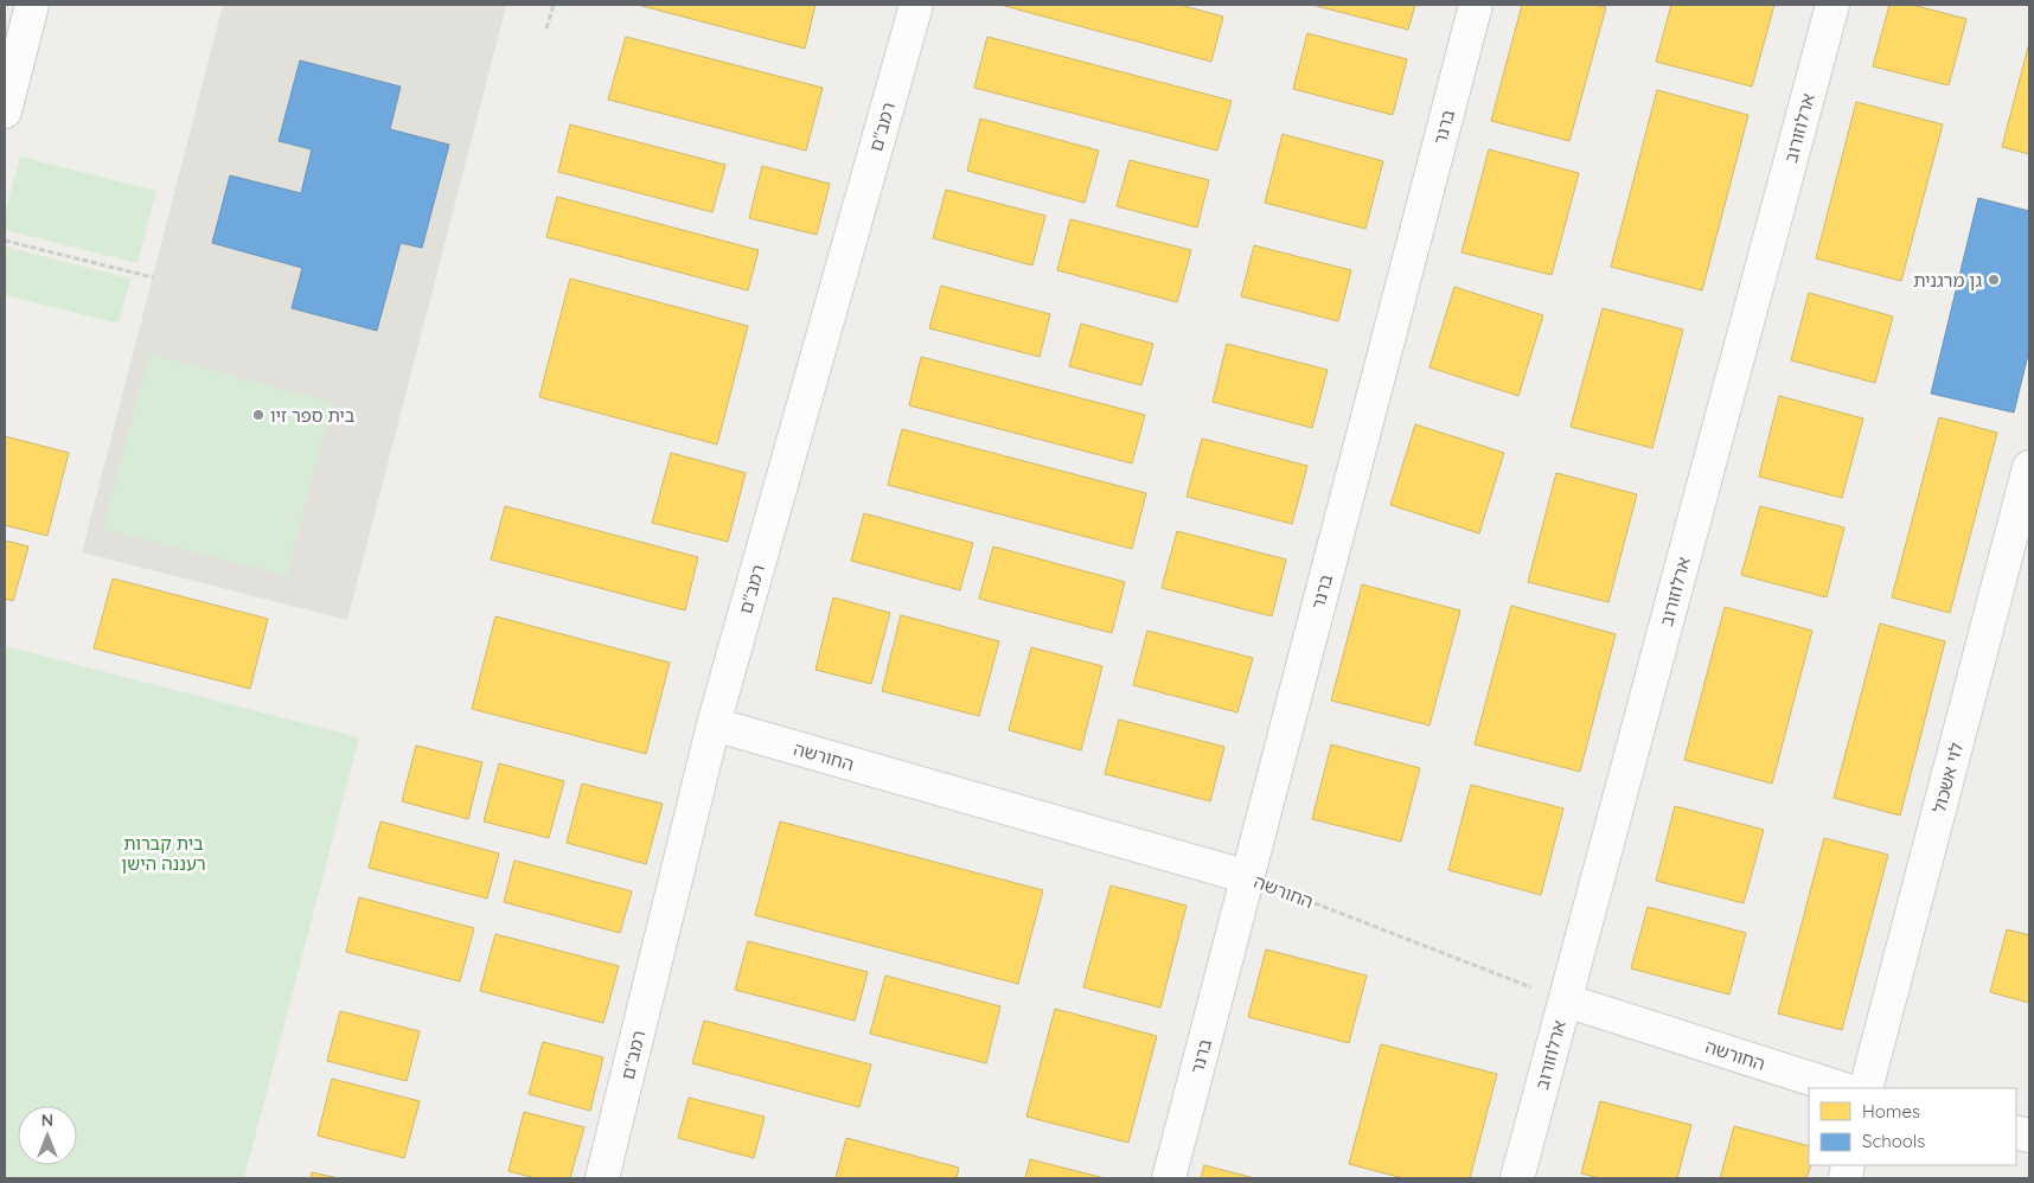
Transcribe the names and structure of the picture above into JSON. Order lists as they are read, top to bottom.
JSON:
{
  "streets": {
    "street": [
      "רמב\"ם",
      "ברנר",
      "ארלוזורוב",
      "החורשה",
      "לוי אשכול"
    ]
  },
  "crossings": [
    ["רמב\"ם", "החורשה"],
    ["ברנר", "החורשה"],
    ["ארלוזורוב", "החורשה"]
  ],
  "parks": ["בית קברות רעננה הישן"],
  "places": ["גן מרגנית", "בית ספר זיו"],
  "legend": ["Homes", "Schools"],
  "north": "top"
}
